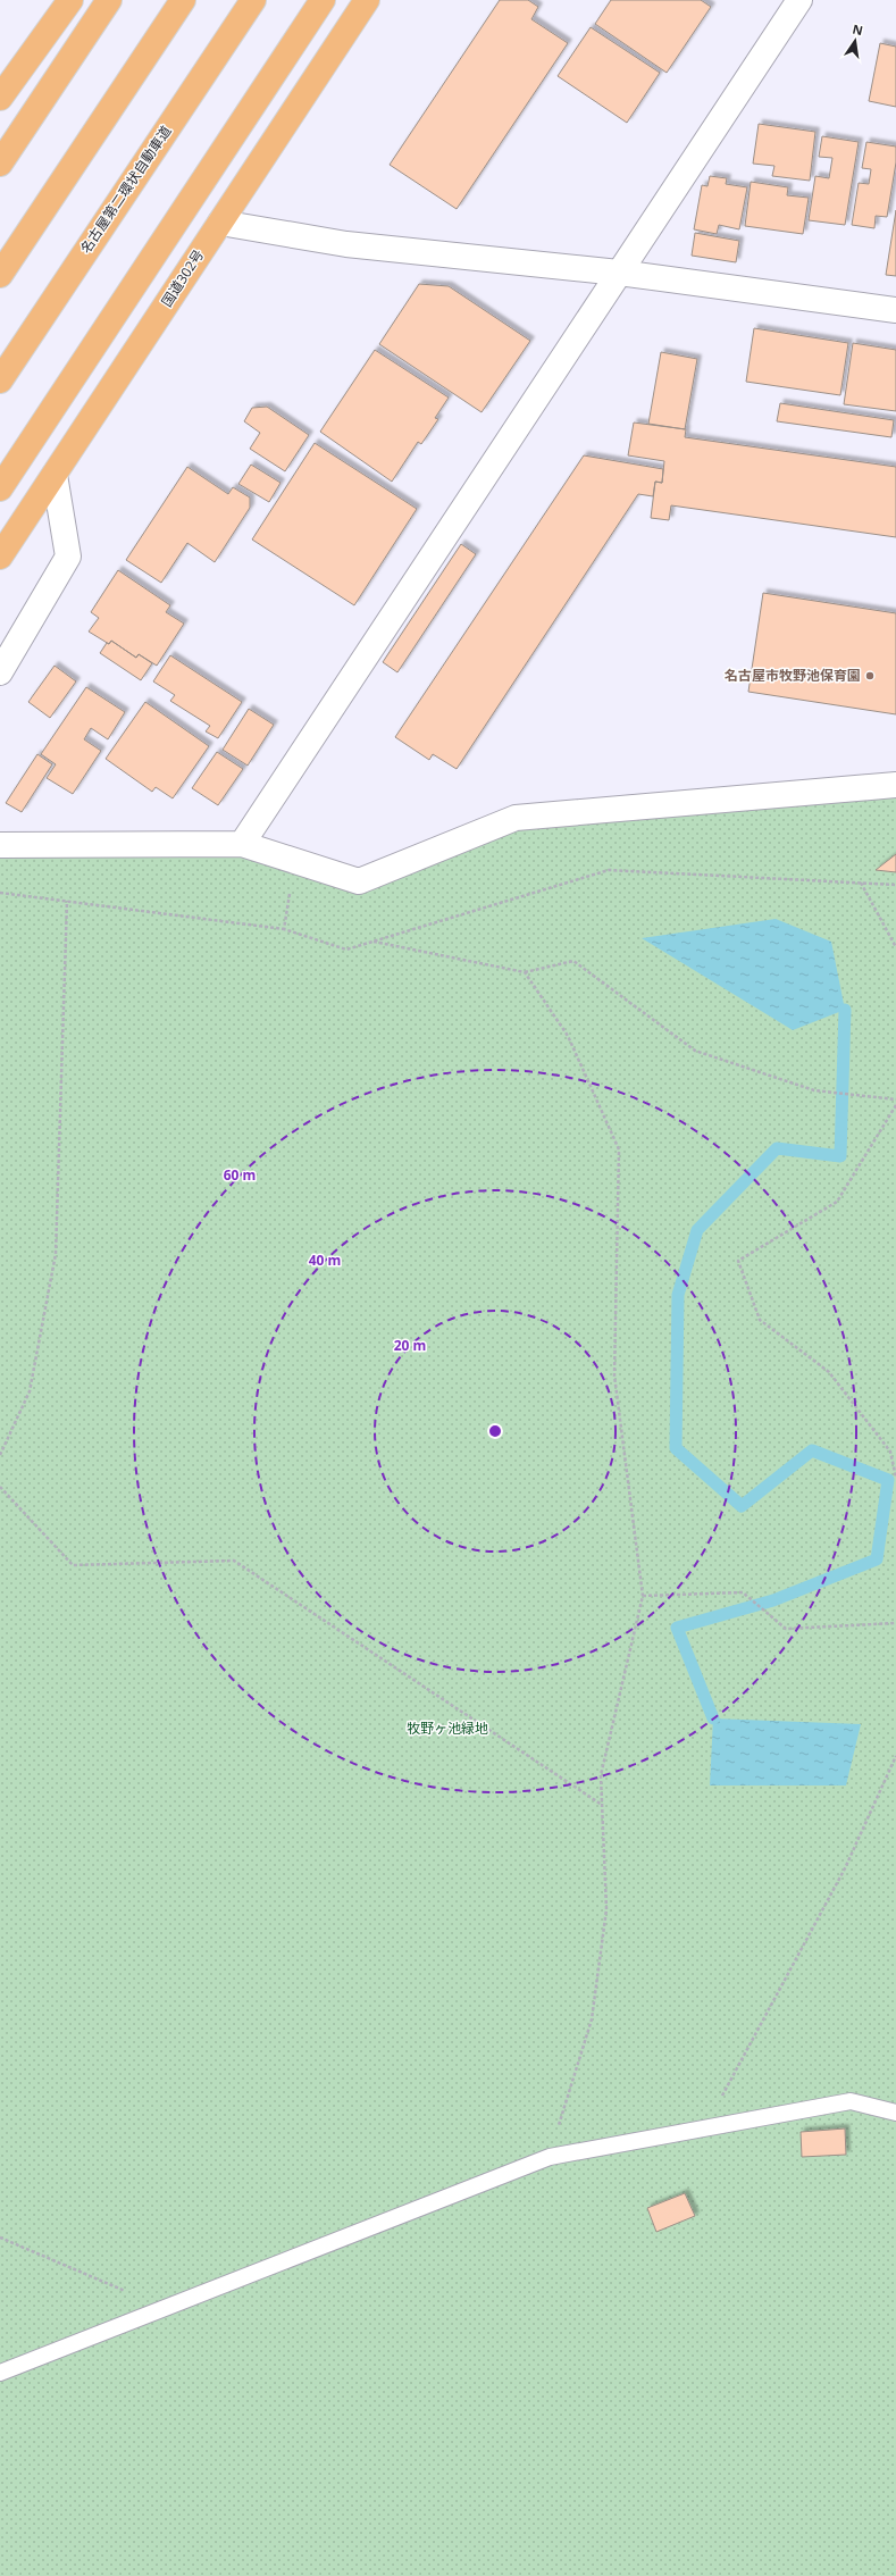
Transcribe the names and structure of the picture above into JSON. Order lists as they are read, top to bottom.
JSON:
{
  "streets": {
    "highway": ["名古屋第二環状自動車道", "国道302号"]
  },
  "parks": ["牧野ヶ池緑地"],
  "places": ["名古屋市牧野池保育園"],
  "north": "top",
  "rings": ["60 m", "40 m", "20 m"]
}
